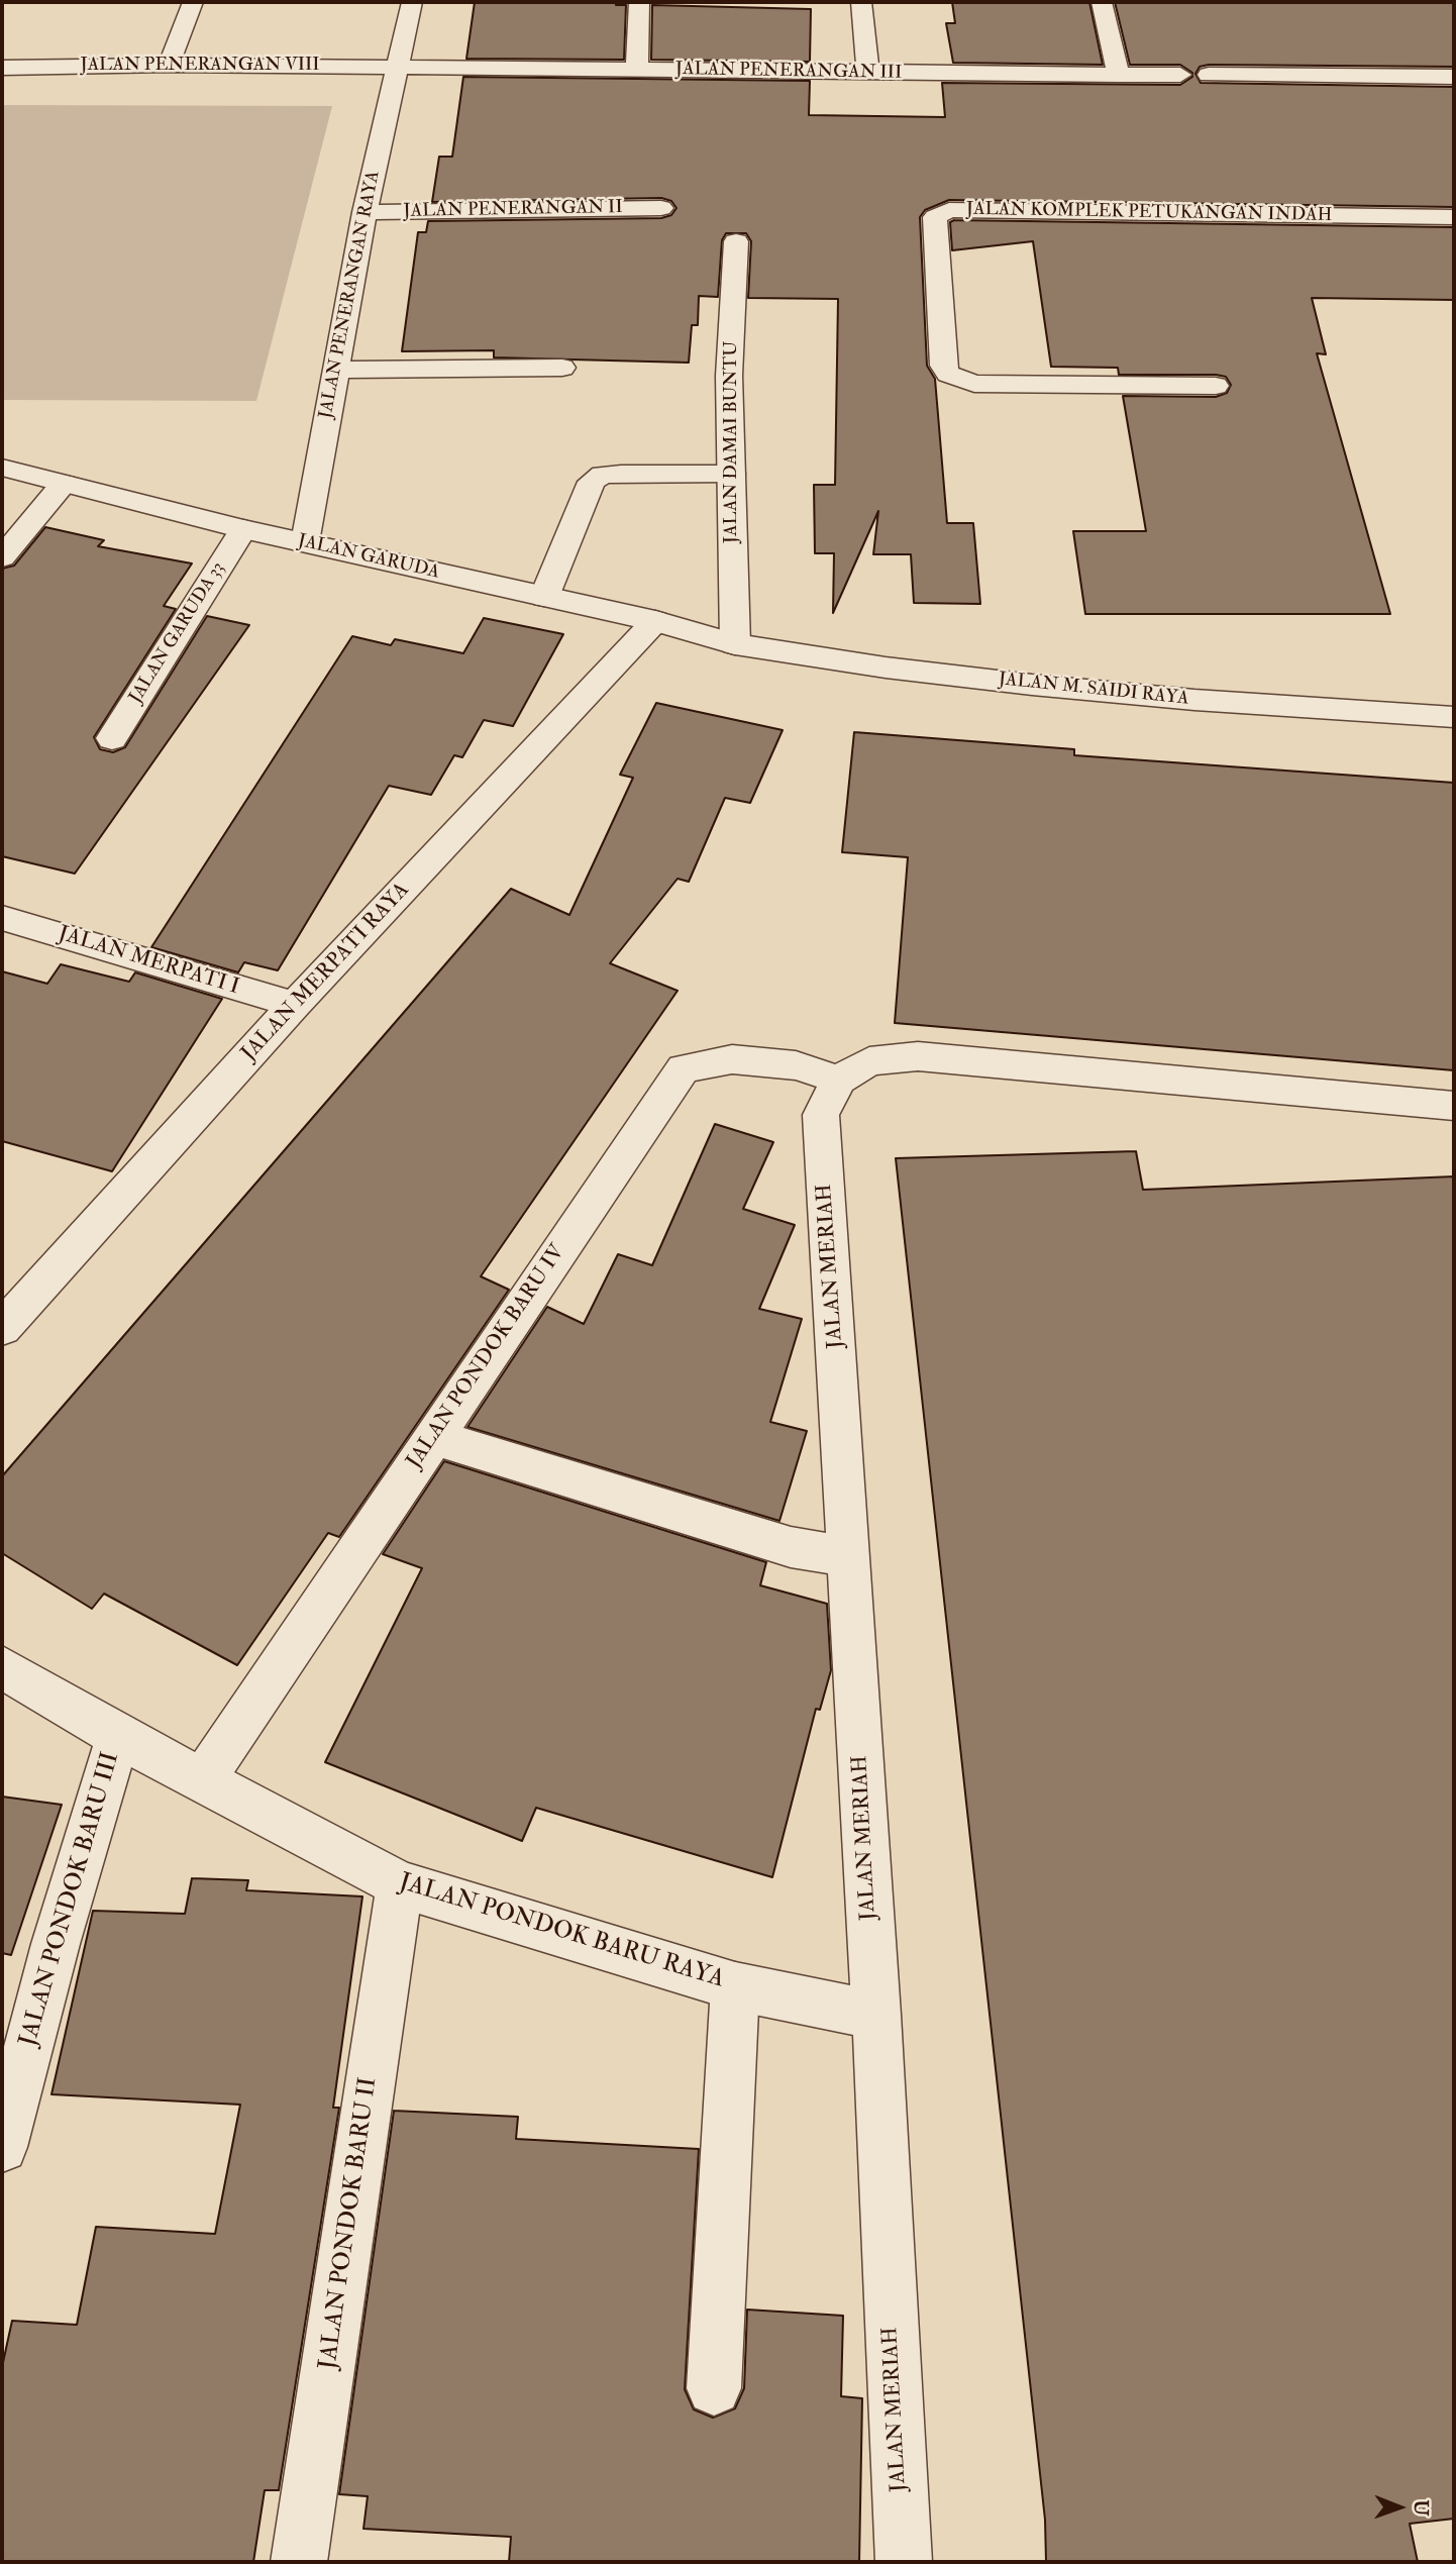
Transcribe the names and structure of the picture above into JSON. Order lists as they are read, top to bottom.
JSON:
{
  "streets": {
    "street": [
      "JALAN PENERANGAN VIII",
      "JALAN PENERANGAN III",
      "JALAN PENERANGAN II",
      "JALAN KOMPLEK PETUKANGAN INDAH",
      "JALAN PENERANGAN RAYA",
      "JALAN DAMAI BUNTU",
      "JALAN GARUDA",
      "JALAN GARUDA 33",
      "JALAN M. SAIDI RAYA",
      "JALAN MERPATI I",
      "JALAN MERPATI RAYA",
      "JALAN MERIAH",
      "JALAN PONDOK BARU IV",
      "JALAN PONDOK BARU III",
      "JALAN PONDOK BARU RAYA",
      "JALAN PONDOK BARU II"
    ]
  },
  "crossings": [
    ["JALAN PENERANGAN VIII", "JALAN PENERANGAN III"],
    ["JALAN PENERANGAN VIII", "JALAN PENERANGAN RAYA"],
    ["JALAN PENERANGAN III", "JALAN PENERANGAN RAYA"],
    ["JALAN PENERANGAN II", "JALAN PENERANGAN RAYA"],
    ["JALAN PENERANGAN RAYA", "JALAN GARUDA"],
    ["JALAN DAMAI BUNTU", "JALAN GARUDA"],
    ["JALAN DAMAI BUNTU", "JALAN M. SAIDI RAYA"],
    ["JALAN GARUDA", "JALAN GARUDA 33"],
    ["JALAN GARUDA", "JALAN M. SAIDI RAYA"],
    ["JALAN GARUDA", "JALAN MERPATI RAYA"],
    ["JALAN MERPATI I", "JALAN MERPATI RAYA"],
    ["JALAN MERIAH", "JALAN PONDOK BARU IV"],
    ["JALAN MERIAH", "JALAN PONDOK BARU RAYA"],
    ["JALAN PONDOK BARU IV", "JALAN PONDOK BARU RAYA"],
    ["JALAN PONDOK BARU III", "JALAN PONDOK BARU RAYA"],
    ["JALAN PONDOK BARU RAYA", "JALAN PONDOK BARU II"]
  ],
  "north": "right"
}
